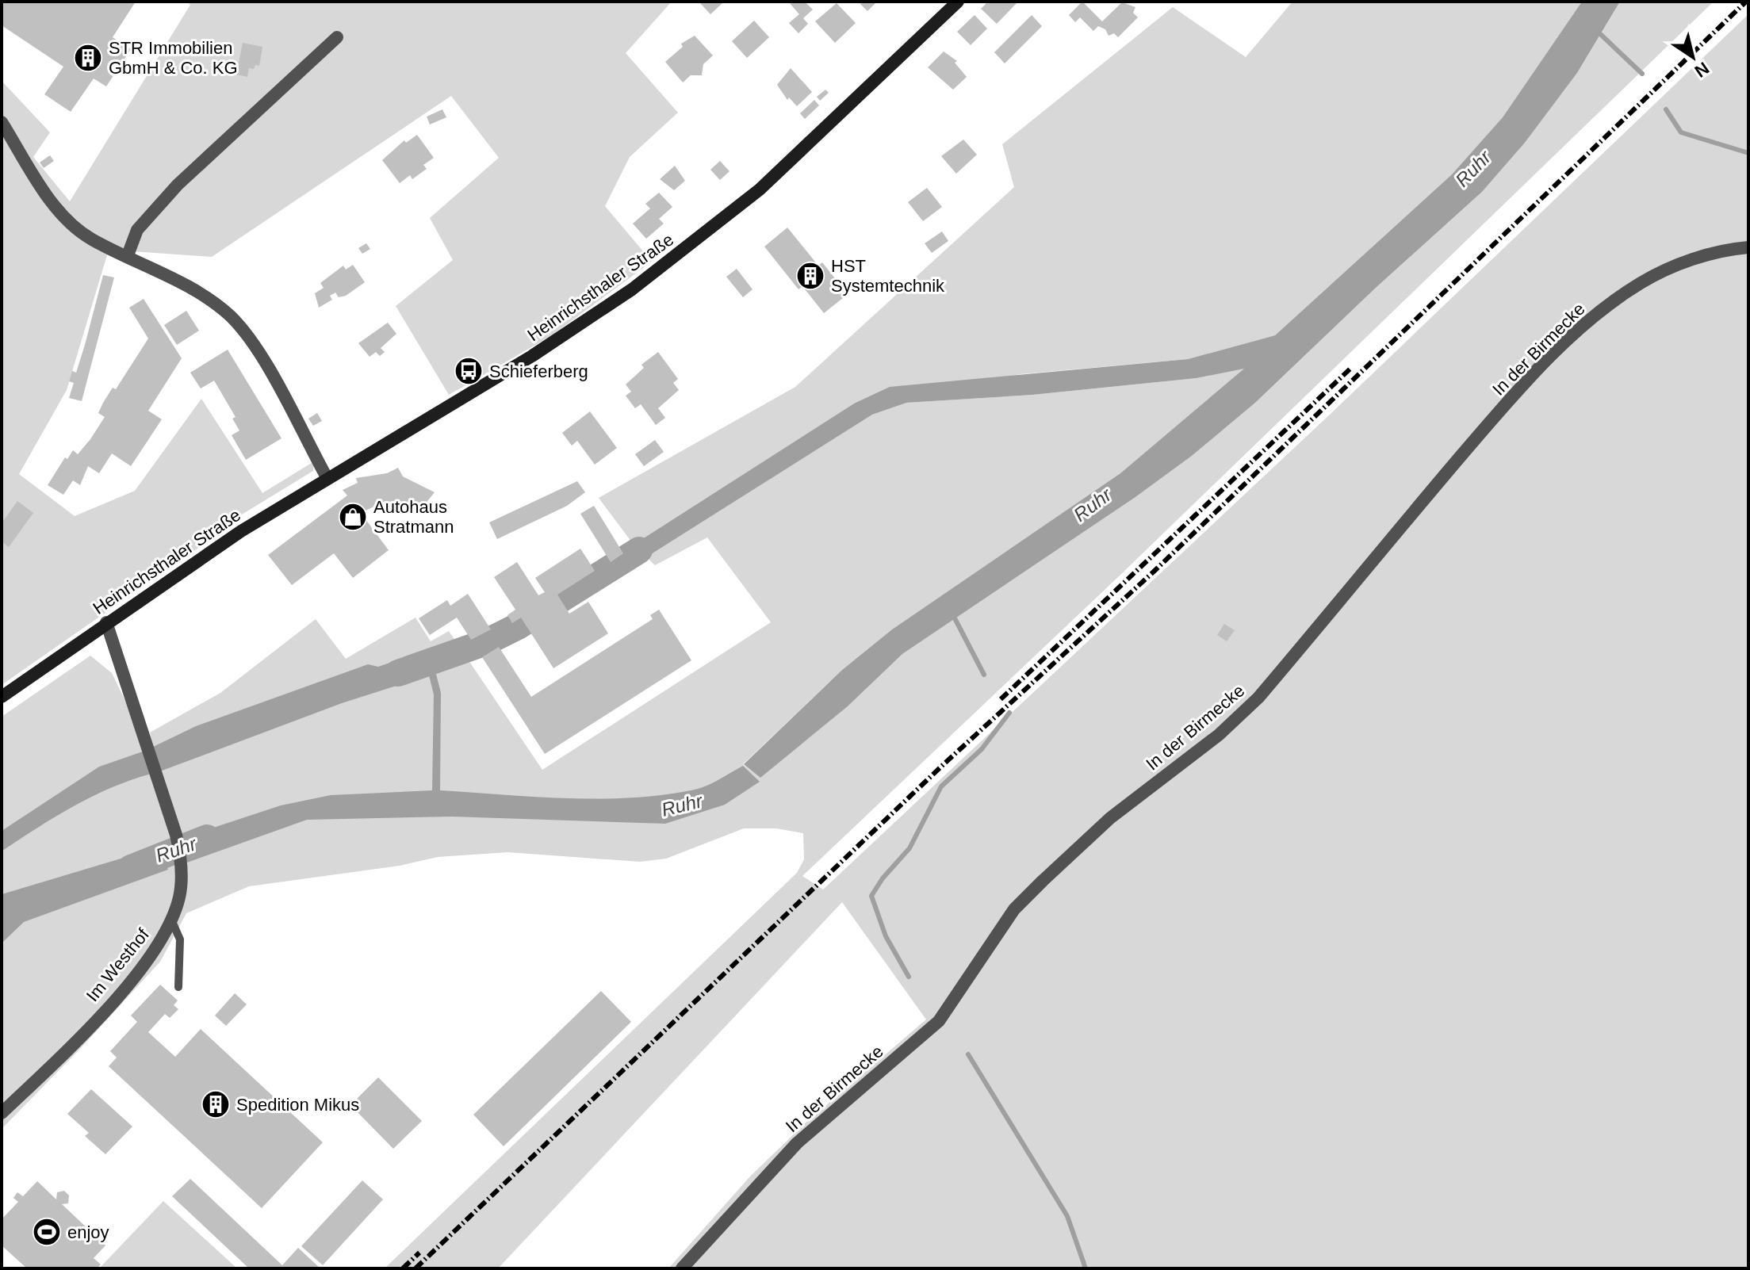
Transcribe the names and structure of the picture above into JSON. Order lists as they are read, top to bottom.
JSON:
{
  "streets": {
    "main road": ["Heinrichsthaler Straße"],
    "street": ["In der Birmecke", "Im Westhof"]
  },
  "crossings": [
    ["Heinrichsthaler Straße", "Im Westhof"]
  ],
  "water": ["Ruhr"],
  "places": {
    "building": ["STR Immobilien GbmH & Co. KG", "HST Systemtechnik", "Spedition Mikus"],
    "bus stop": ["Schieferberg"],
    "shop": ["Autohaus Stratmann"],
    "sports": ["enjoy"]
  },
  "north": "bottom right"
}
